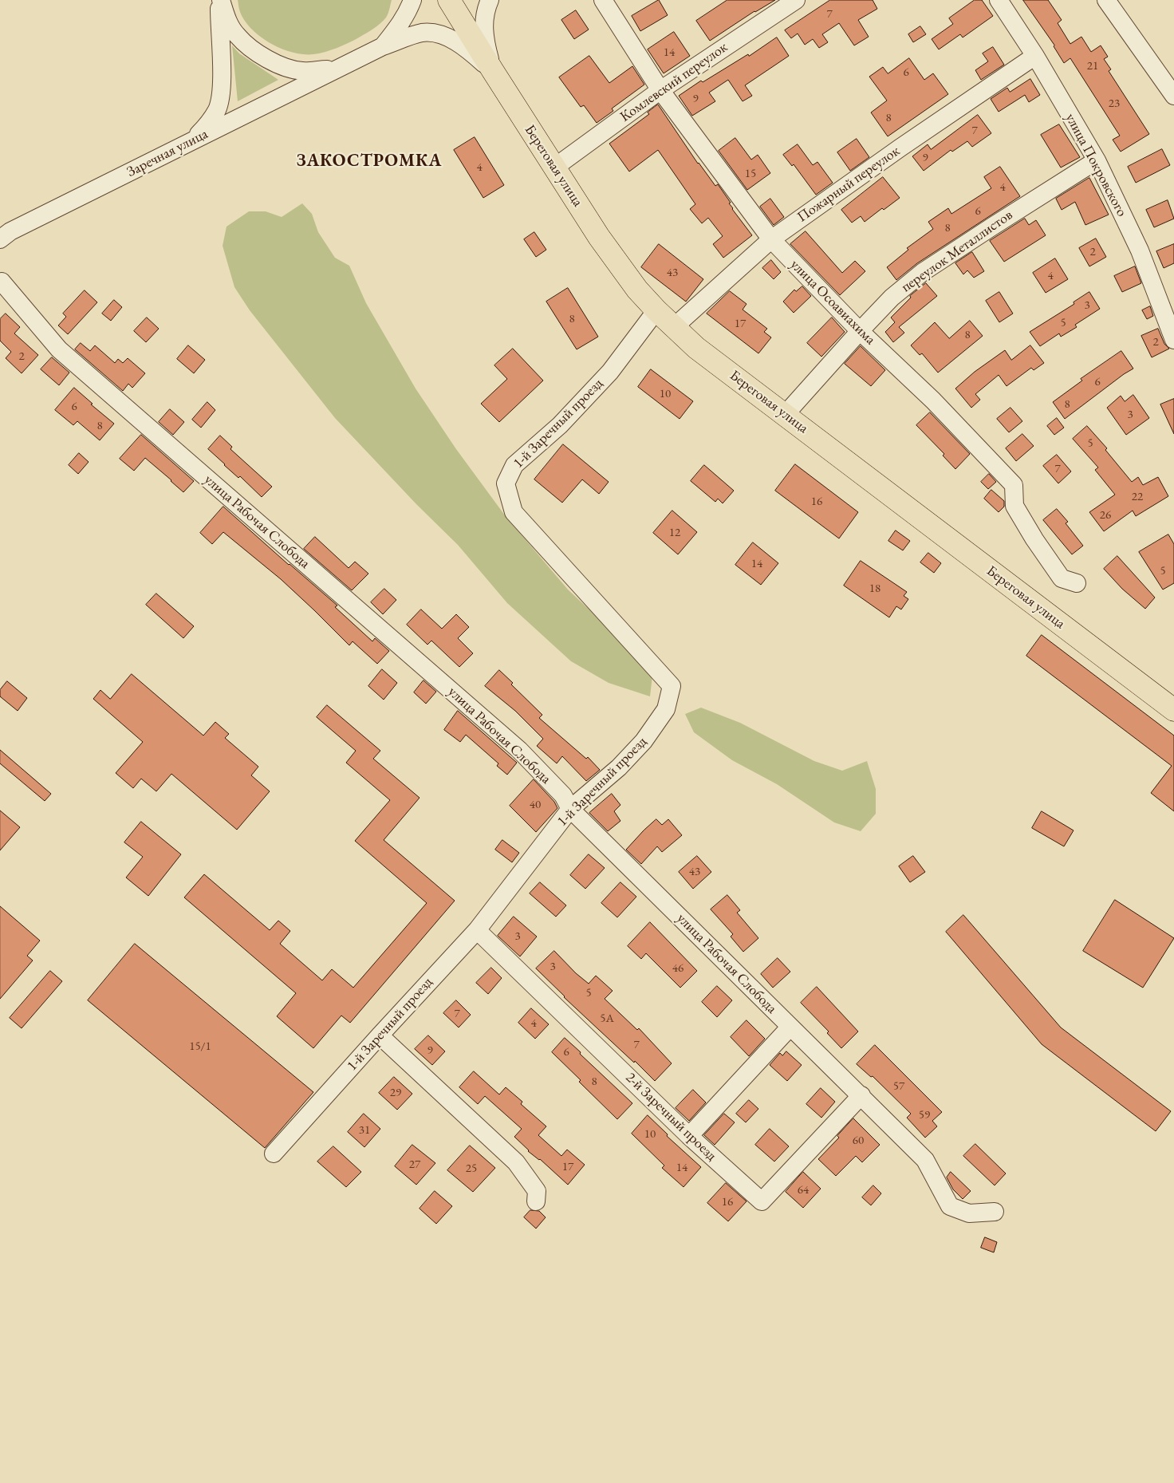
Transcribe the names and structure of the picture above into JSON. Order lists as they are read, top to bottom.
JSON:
{
  "streets": {
    "main road": ["Береговая улица"],
    "street": [
      "Комлевский переулок",
      "Заречная улица",
      "улица Покровского",
      "Пожарный переулок",
      "переулок Металлистов",
      "улица Осоавиахима",
      "1-й Заречный проезд",
      "улица Рабочая Слобода",
      "2-й Заречный проезд"
    ]
  },
  "crossings": [
    ["Комлевский переулок", "Береговая улица"],
    ["Комлевский переулок", "улица Осоавиахима"],
    ["Заречная улица", "Береговая улица"],
    ["улица Покровского", "Пожарный переулок"],
    ["улица Покровского", "переулок Металлистов"],
    ["Береговая улица", "Пожарный переулок"],
    ["Береговая улица", "переулок Металлистов"],
    ["Береговая улица", "1-й Заречный проезд"],
    ["Пожарный переулок", "улица Осоавиахима"],
    ["переулок Металлистов", "улица Осоавиахима"],
    ["1-й Заречный проезд", "улица Рабочая Слобода"],
    ["1-й Заречный проезд", "2-й Заречный проезд"],
    ["улица Рабочая Слобода", "2-й Заречный проезд"]
  ],
  "districts": ["ЗАКОСТРОМКА"],
  "house_numbers": [
    "7",
    "14",
    "21",
    "6",
    "9",
    "23",
    "8",
    "7",
    "9",
    "4",
    "15",
    "4",
    "6",
    "8",
    "2",
    "43",
    "4",
    "3",
    "8",
    "5",
    "17",
    "8",
    "2",
    "2",
    "6",
    "10",
    "8",
    "6",
    "3",
    "8",
    "5",
    "7",
    "22",
    "16",
    "26",
    "12",
    "14",
    "5",
    "18",
    "40",
    "43",
    "3",
    "3",
    "46",
    "5",
    "7",
    "5А",
    "4",
    "7",
    "15/1",
    "9",
    "6",
    "8",
    "57",
    "29",
    "59",
    "31",
    "10",
    "60",
    "27",
    "17",
    "14",
    "25",
    "64",
    "16"
  ]
}
